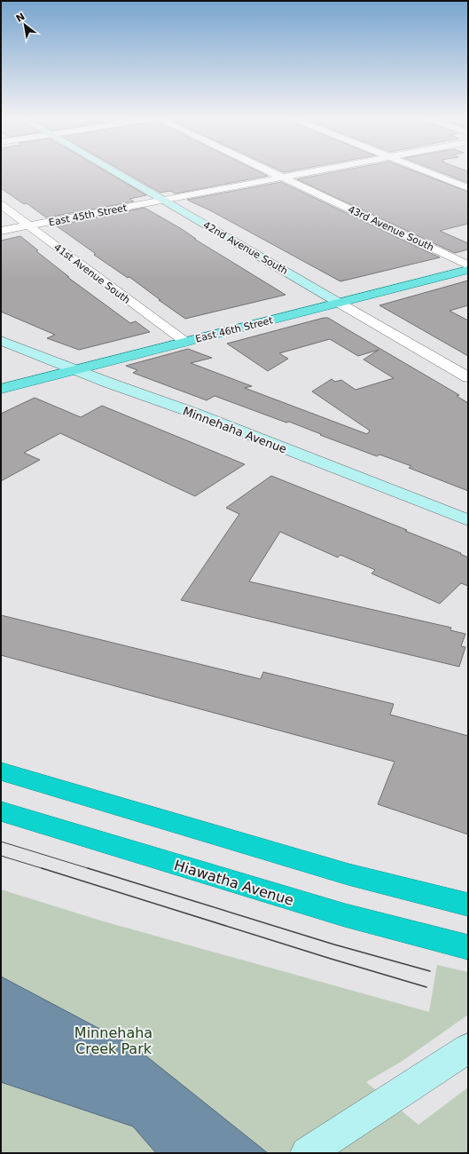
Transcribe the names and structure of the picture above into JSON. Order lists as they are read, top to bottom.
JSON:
{
  "streets": {
    "highway": ["Hiawatha Avenue"],
    "main road": ["East 46th Street"],
    "street": [
      "East 45th Street",
      "43rd Avenue South",
      "42nd Avenue South",
      "41st Avenue South",
      "Minnehaha Avenue"
    ]
  },
  "crossings": [
    ["East 45th Street", "43rd Avenue South"],
    ["East 45th Street", "42nd Avenue South"],
    ["East 45th Street", "41st Avenue South"],
    ["43rd Avenue South", "East 46th Street"],
    ["42nd Avenue South", "East 46th Street"],
    ["41st Avenue South", "East 46th Street"],
    ["East 46th Street", "Minnehaha Avenue"]
  ],
  "parks": ["Minnehaha Creek Park"],
  "north": "top left"
}
